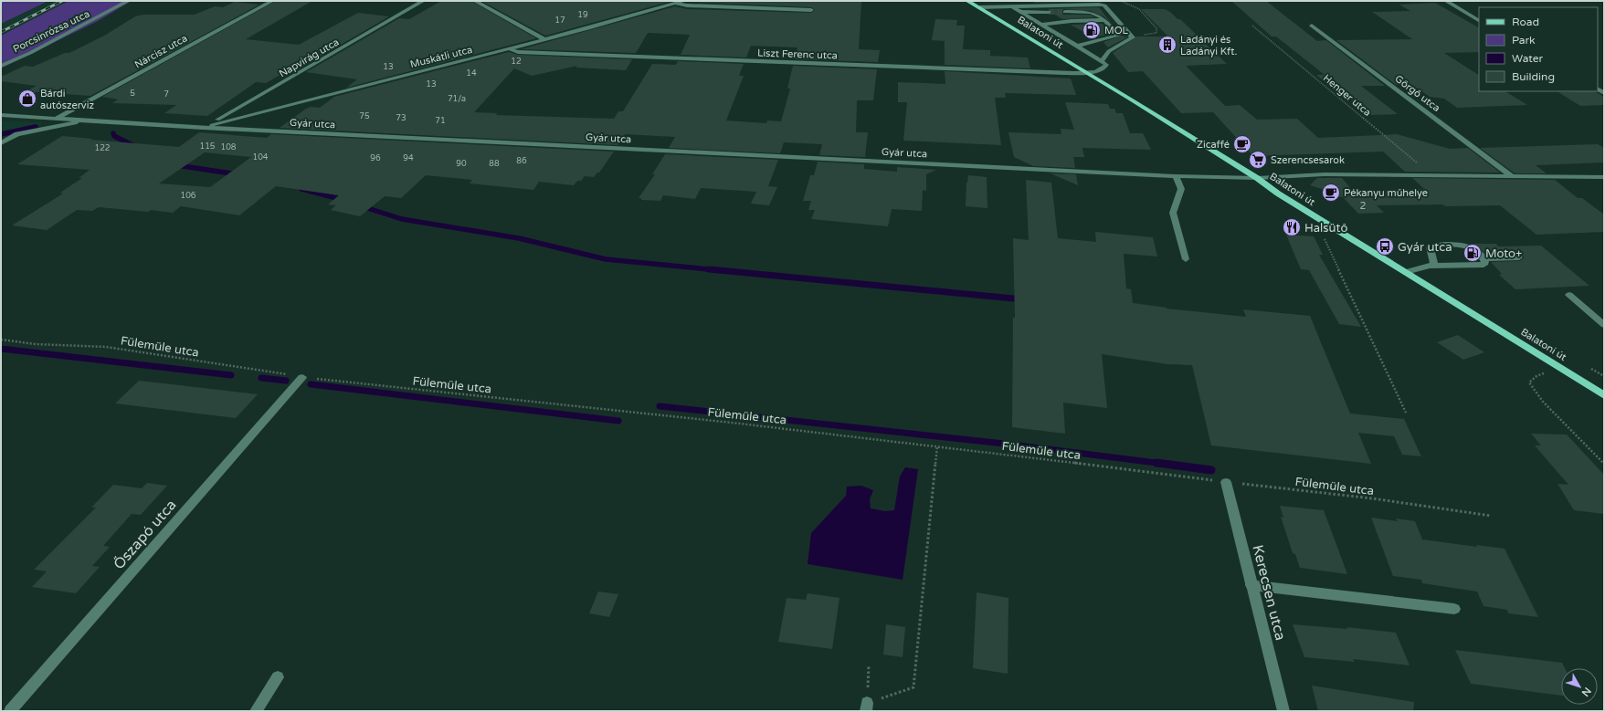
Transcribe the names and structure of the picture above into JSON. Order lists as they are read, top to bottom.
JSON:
{
  "streets": {
    "main road": ["Balatoni út"],
    "street": [
      "Porcsinrózsa utca",
      "Nárcisz utca",
      "Liszt Ferenc utca",
      "Muskátli utca",
      "Napvirág utca",
      "Görgő utca",
      "Gyár utca",
      "Őszapó utca",
      "Kerecsen utca"
    ],
    "path": ["Henger utca", "Fülemüle utca"]
  },
  "crossings": [
    ["Balatoni út", "Liszt Ferenc utca"],
    ["Balatoni út", "Gyár utca"],
    ["Liszt Ferenc utca", "Muskátli utca"],
    ["Muskátli utca", "Napvirág utca"],
    ["Muskátli utca", "Gyár utca"],
    ["Napvirág utca", "Gyár utca"],
    ["Görgő utca", "Gyár utca"],
    ["Henger utca", "Gyár utca"],
    ["Fülemüle utca", "Őszapó utca"],
    ["Fülemüle utca", "Kerecsen utca"]
  ],
  "places": {
    "fuel station": ["MOL", "Moto+"],
    "building": ["Ladányi és Ladányi Kft."],
    "shop": ["Bárdi autószerviz"],
    "cafe": ["Zicaffé", "Pékanyu műhelye"],
    "supermarket": ["Szerencsesarok"],
    "restaurant": ["Halsütő"],
    "bus stop": ["Gyár utca"]
  },
  "house_numbers": [
    "19",
    "17",
    "12",
    "13",
    "14",
    "13",
    "5",
    "7",
    "71/a",
    "75",
    "73",
    "71",
    "115",
    "108",
    "122",
    "104",
    "96",
    "94",
    "86",
    "90",
    "88",
    "106",
    "2"
  ],
  "legend": [
    "Road",
    "Park",
    "Water",
    "Building"
  ],
  "north": "bottom right"
}
